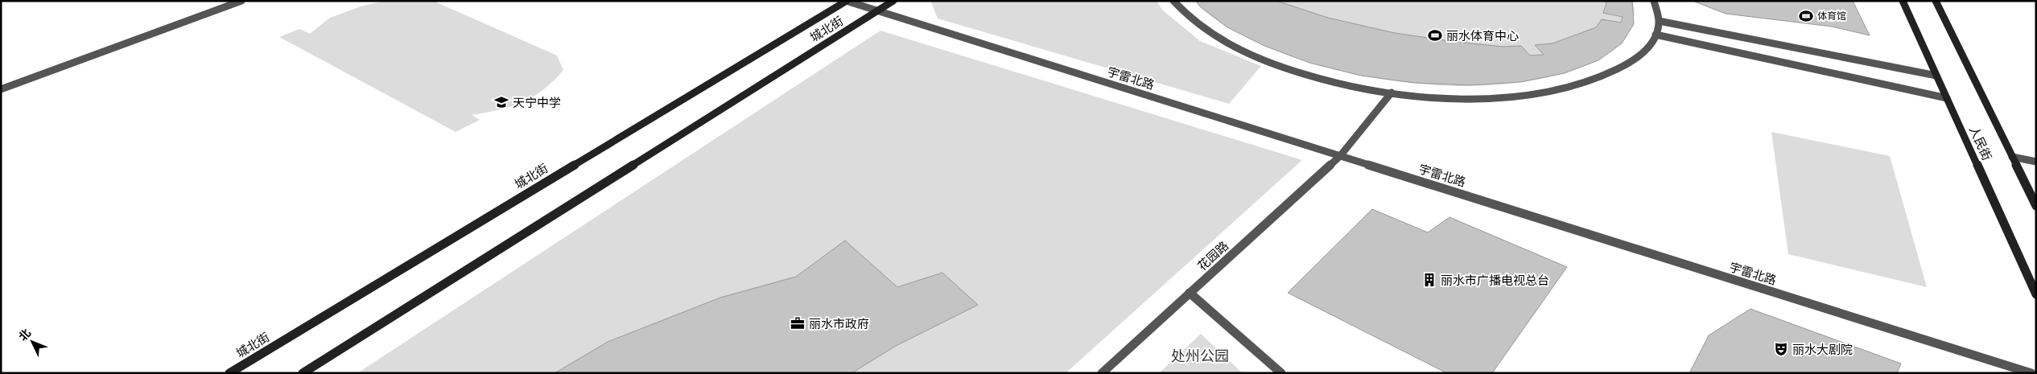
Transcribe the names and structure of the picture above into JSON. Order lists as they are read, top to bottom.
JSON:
{
  "streets": {
    "main road": ["城北街", "人民街"],
    "street": ["宇雷北路", "花园路"]
  },
  "crossings": [
    ["城北街", "宇雷北路"],
    ["宇雷北路", "花园路"]
  ],
  "parks": ["处州公园"],
  "places": {
    "sports": ["体育馆", "丽水体育中心"],
    "school or university": ["天宁中学"],
    "building": ["丽水市广播电视总台"],
    "office": ["丽水市政府"],
    "theatre": ["丽水大剧院"]
  },
  "north": "top left"
}
